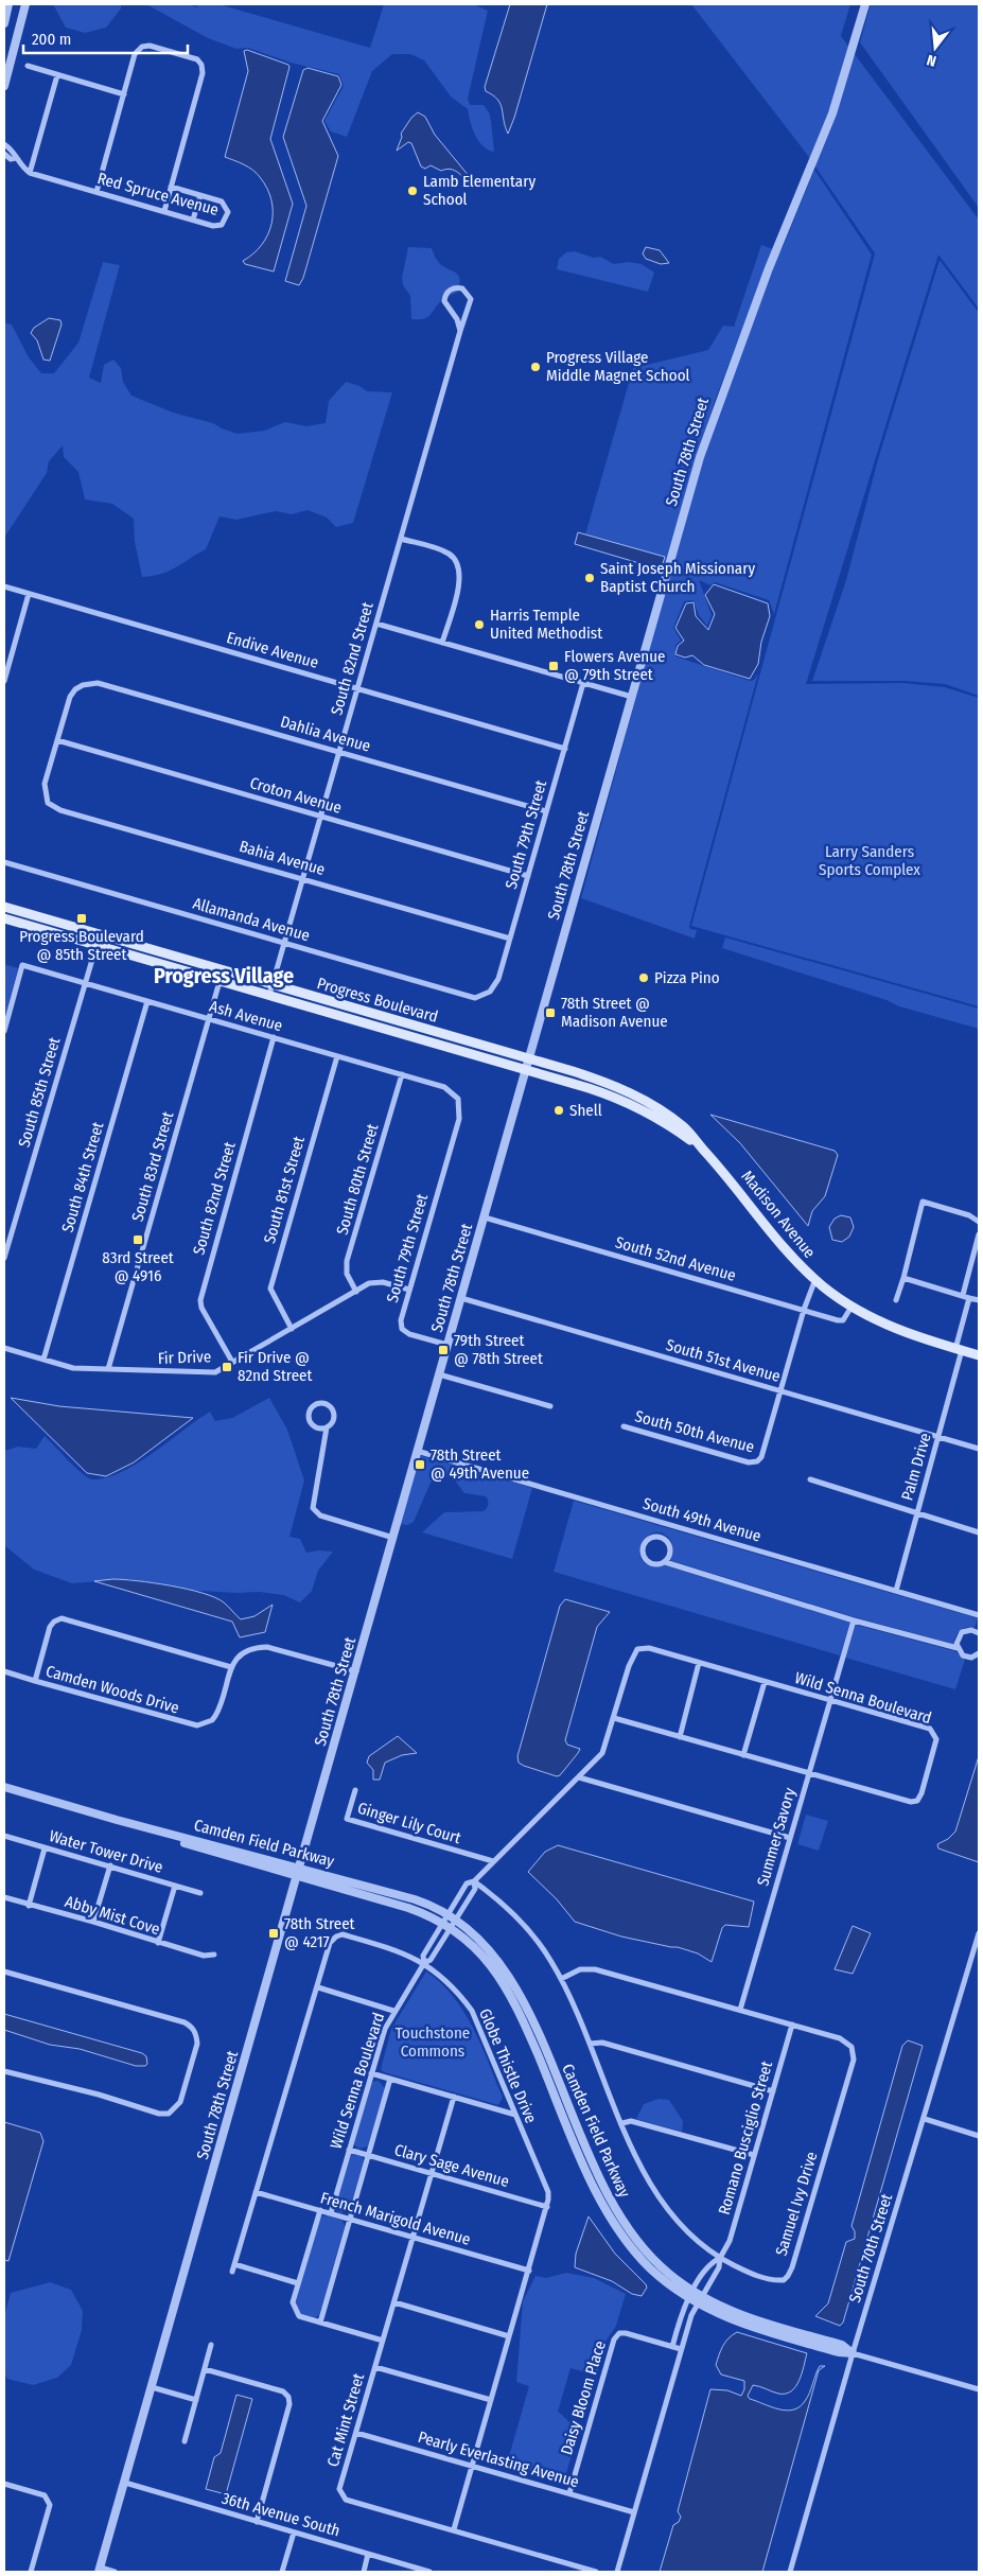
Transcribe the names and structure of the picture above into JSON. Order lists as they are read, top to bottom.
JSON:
{
  "streets": {
    "main road": ["Progress Boulevard", "Madison Avenue"],
    "street": [
      "Red Spruce Avenue",
      "South 78th Street",
      "Endive Avenue",
      "South 82nd Street",
      "Dahlia Avenue",
      "Croton Avenue",
      "South 79th Street",
      "Bahia Avenue",
      "Allamanda Avenue",
      "Ash Avenue",
      "South 85th Street",
      "South 83rd Street",
      "South 84th Street",
      "South 80th Street",
      "South 81st Street",
      "South 52nd Avenue",
      "Fir Drive",
      "South 51st Avenue",
      "South 50th Avenue",
      "Palm Drive",
      "South 49th Avenue",
      "Camden Woods Drive",
      "Wild Senna Boulevard",
      "Ginger Lily Court",
      "Summer Savory",
      "Camden Field Parkway",
      "Water Tower Drive",
      "Abby Mist Cove",
      "Globe Thistle Drive",
      "Romano Busciglio Street",
      "Clary Sage Avenue",
      "Samuel Ivy Drive",
      "French Marigold Avenue",
      "South 70th Street",
      "Daisy Bloom Place",
      "Cat Mint Street",
      "Pearly Everlasting Avenue",
      "36th Avenue South"
    ]
  },
  "crossings": [
    ["South 78th Street", "South 79th Street"],
    ["South 78th Street", "Progress Boulevard"],
    ["South 78th Street", "Madison Avenue"],
    ["South 78th Street", "South 52nd Avenue"],
    ["South 78th Street", "South 51st Avenue"],
    ["South 78th Street", "South 49th Avenue"],
    ["South 78th Street", "Camden Woods Drive"],
    ["South 78th Street", "Camden Field Parkway"],
    ["South 78th Street", "36th Avenue South"],
    ["Endive Avenue", "South 82nd Street"],
    ["Endive Avenue", "South 79th Street"],
    ["South 82nd Street", "Dahlia Avenue"],
    ["South 82nd Street", "Croton Avenue"],
    ["South 82nd Street", "Bahia Avenue"],
    ["South 82nd Street", "Allamanda Avenue"],
    ["South 82nd Street", "Progress Boulevard"],
    ["South 82nd Street", "Ash Avenue"],
    ["South 82nd Street", "Fir Drive"],
    ["Dahlia Avenue", "Croton Avenue"],
    ["Dahlia Avenue", "South 79th Street"],
    ["Dahlia Avenue", "Bahia Avenue"],
    ["Croton Avenue", "South 79th Street"],
    ["Croton Avenue", "Bahia Avenue"],
    ["South 79th Street", "Bahia Avenue"],
    ["South 79th Street", "Allamanda Avenue"],
    ["South 79th Street", "Ash Avenue"],
    ["South 79th Street", "Fir Drive"],
    ["Progress Boulevard", "South 85th Street"],
    ["Progress Boulevard", "South 83rd Street"],
    ["Progress Boulevard", "Madison Avenue"],
    ["Ash Avenue", "South 85th Street"],
    ["Ash Avenue", "South 83rd Street"],
    ["Ash Avenue", "South 84th Street"],
    ["Ash Avenue", "South 80th Street"],
    ["Ash Avenue", "South 81st Street"],
    ["South 83rd Street", "Fir Drive"],
    ["South 84th Street", "Fir Drive"],
    ["South 80th Street", "Fir Drive"],
    ["South 81st Street", "Fir Drive"],
    ["Madison Avenue", "South 52nd Avenue"],
    ["Madison Avenue", "Palm Drive"],
    ["South 51st Avenue", "South 50th Avenue"],
    ["South 51st Avenue", "Palm Drive"],
    ["Palm Drive", "South 49th Avenue"],
    ["Wild Senna Boulevard", "Ginger Lily Court"],
    ["Wild Senna Boulevard", "Summer Savory"],
    ["Wild Senna Boulevard", "Camden Field Parkway"],
    ["Wild Senna Boulevard", "Globe Thistle Drive"],
    ["Wild Senna Boulevard", "Clary Sage Avenue"],
    ["Wild Senna Boulevard", "Samuel Ivy Drive"],
    ["Wild Senna Boulevard", "French Marigold Avenue"],
    ["Summer Savory", "Samuel Ivy Drive"],
    ["Camden Field Parkway", "Romano Busciglio Street"],
    ["Camden Field Parkway", "South 70th Street"],
    ["Globe Thistle Drive", "Clary Sage Avenue"],
    ["Globe Thistle Drive", "French Marigold Avenue"],
    ["Globe Thistle Drive", "Cat Mint Street"],
    ["Globe Thistle Drive", "Pearly Everlasting Avenue"],
    ["Romano Busciglio Street", "Samuel Ivy Drive"],
    ["Romano Busciglio Street", "Daisy Bloom Place"],
    ["Romano Busciglio Street", "Pearly Everlasting Avenue"],
    ["Clary Sage Avenue", "Cat Mint Street"],
    ["French Marigold Avenue", "Cat Mint Street"],
    ["Daisy Bloom Place", "Pearly Everlasting Avenue"],
    ["Cat Mint Street", "Pearly Everlasting Avenue"]
  ],
  "districts": ["Progress Village"],
  "parks": ["Larry Sanders Sports Complex", "Touchstone Commons"],
  "places": {
    "other": [
      "Lamb Elementary School",
      "Progress Village Middle Magnet School",
      "Saint Joseph Missionary Baptist Church",
      "Harris Temple United Methodist",
      "Pizza Pino",
      "Shell"
    ],
    "transit": [
      "Flowers Avenue @ 79th Street",
      "Progress Boulevard @ 85th Street",
      "78th Street @ Madison Avenue",
      "83rd Street @ 4916",
      "79th Street @ 78th Street",
      "Fir Drive @ 82nd Street",
      "78th Street @ 49th Avenue",
      "78th Street @ 4217"
    ]
  },
  "scale_bar": "200 m",
  "north": "bottom"
}
